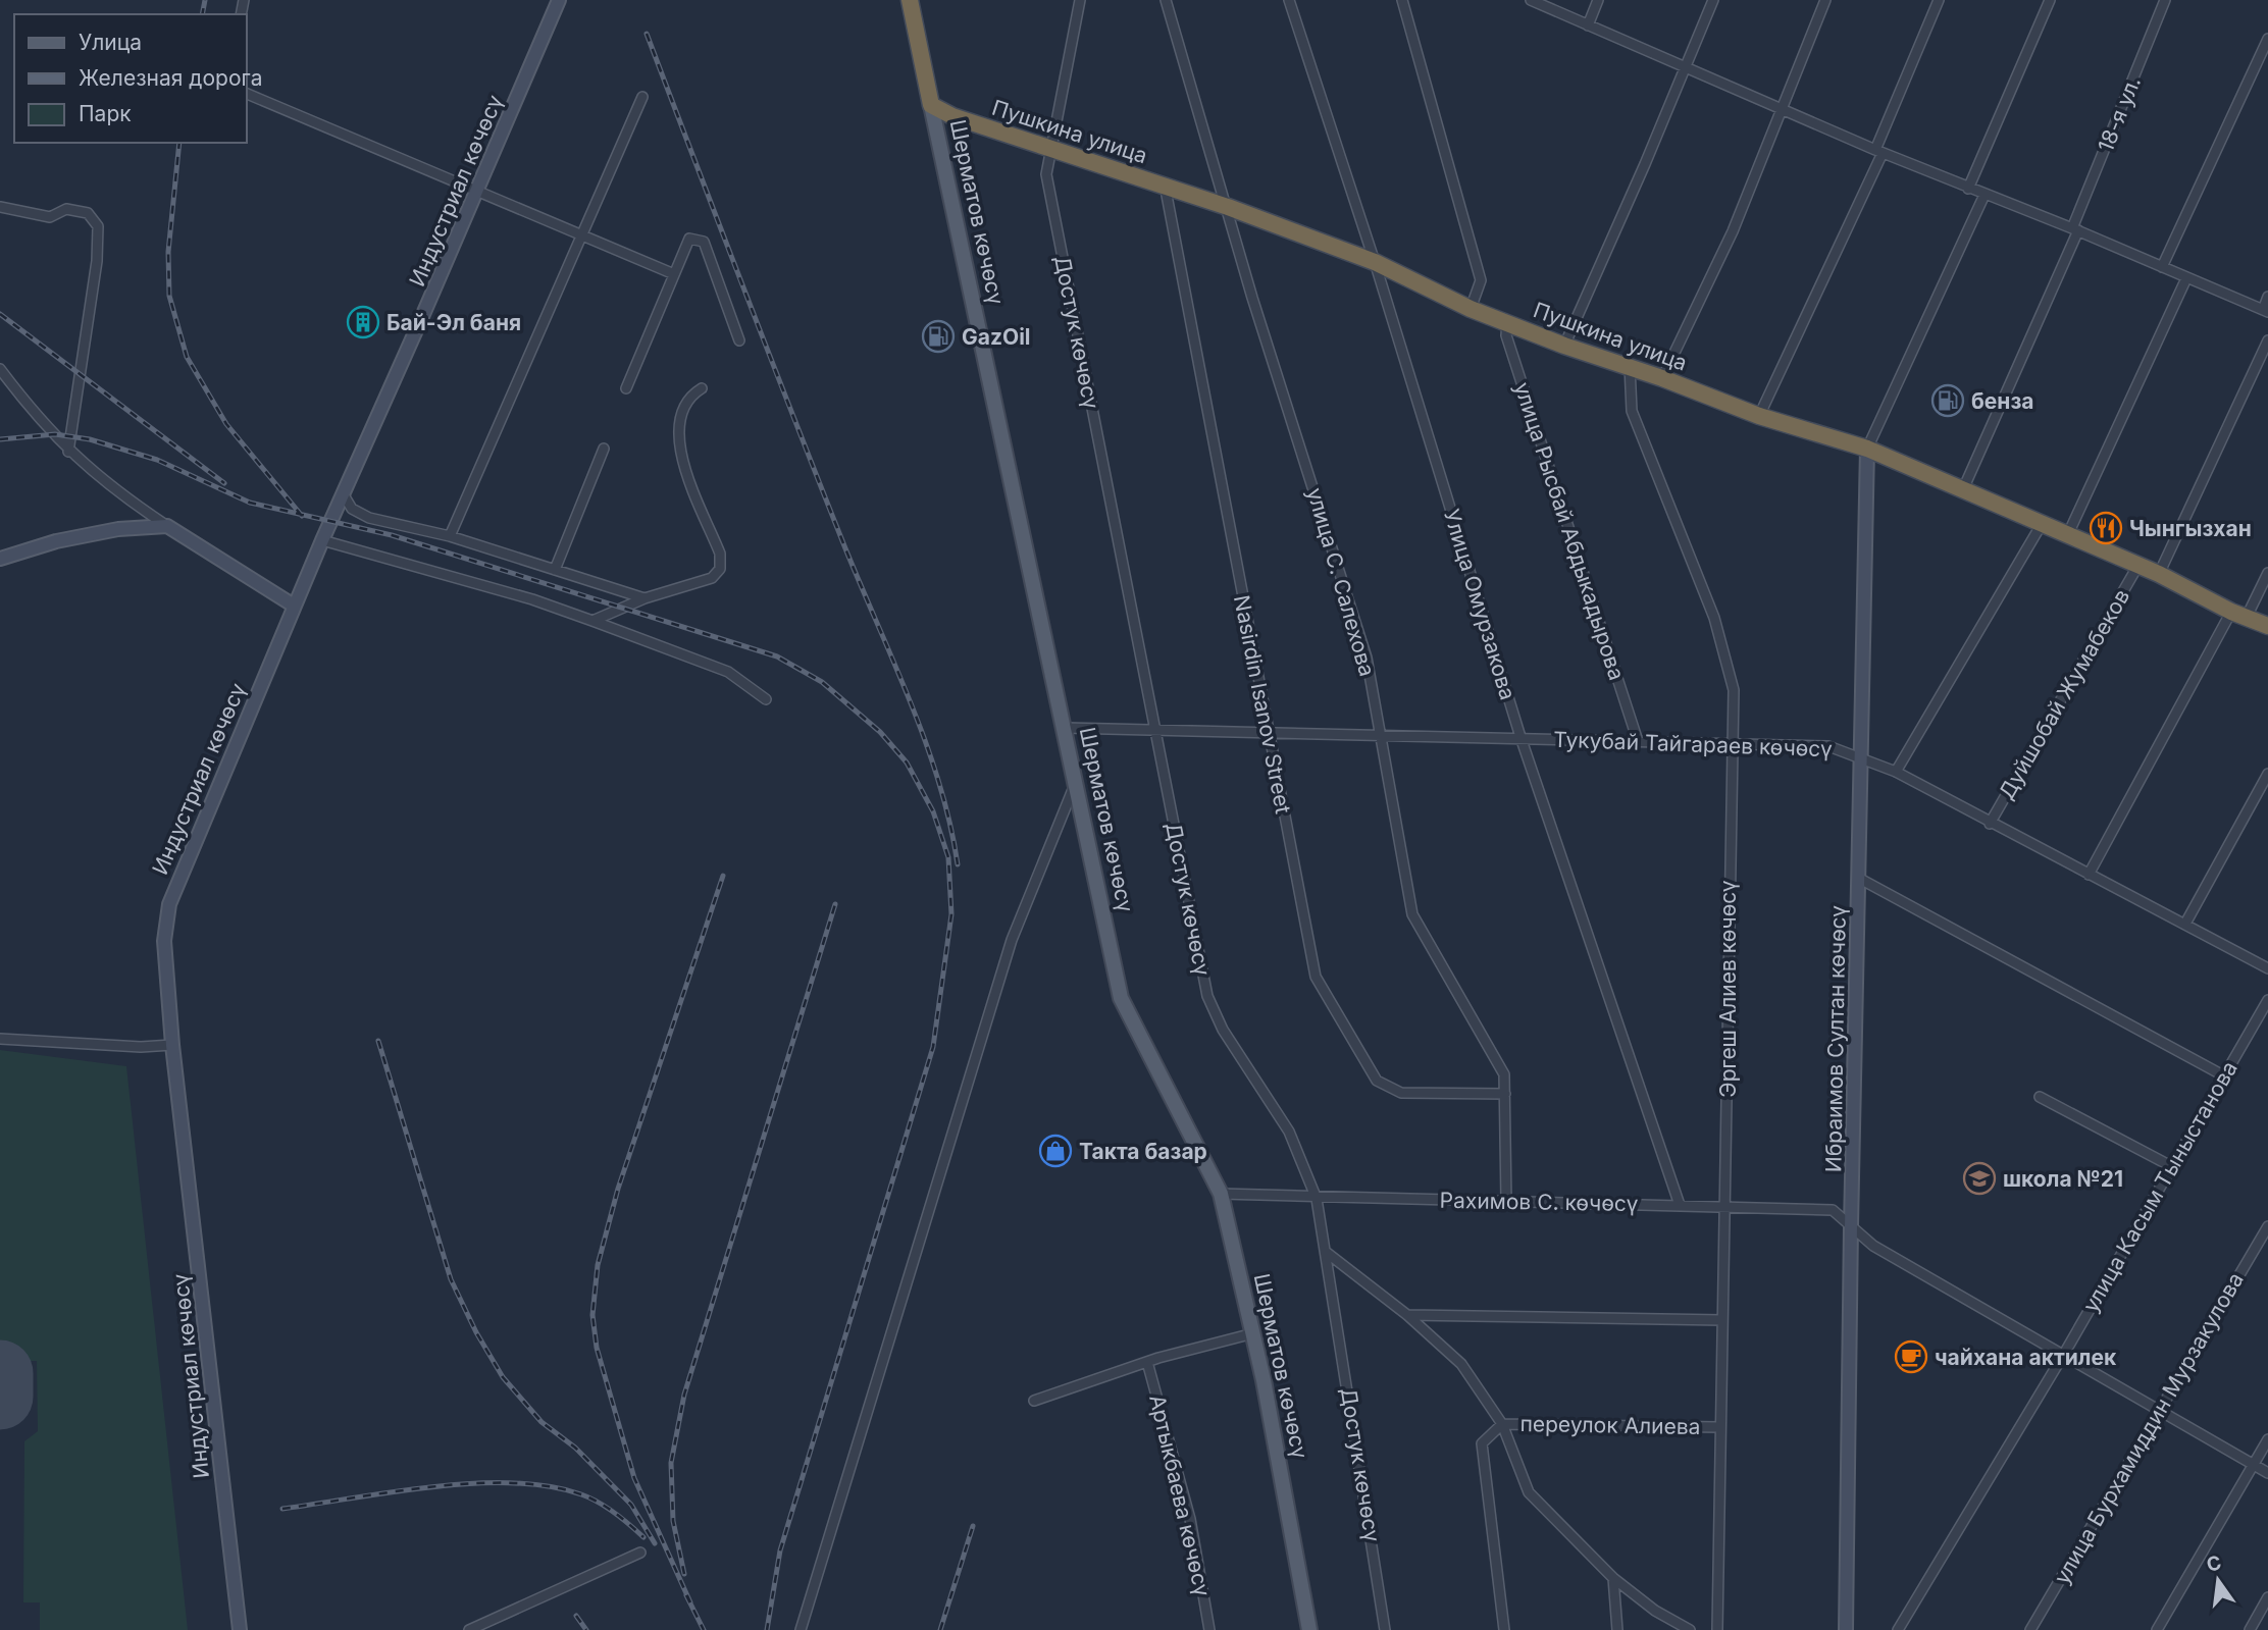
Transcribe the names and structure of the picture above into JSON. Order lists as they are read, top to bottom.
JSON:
{
  "streets": {
    "highway": ["Пушкина улица", "Шерматов көчөсү"],
    "main road": ["Индустриал көчөсү", "Ибраимов Султан көчөсү"],
    "street": [
      "18-я ул.",
      "Достук көчөсү",
      "улица Рысбай Абдыкадырова",
      "улица С. Салехова",
      "Улица Омурзакова",
      "Дуйшобай Жумабеков",
      "Nasirdin Isanov Street",
      "Тукубай Тайгараев көчөсү",
      "Эргеш Алиев көчөсү",
      "улица Касым Тыныстанова",
      "Рахимов С. көчөсү",
      "переулок Алиева",
      "улица Бурхамиддин Мурзакулова",
      "Артыкбаева көчөсү"
    ]
  },
  "crossings": [
    ["18-я ул.", "Пушкина улица"],
    ["Пушкина улица", "Шерматов көчөсү"],
    ["Пушкина улица", "Достук көчөсү"],
    ["Пушкина улица", "улица Рысбай Абдыкадырова"],
    ["Пушкина улица", "улица С. Салехова"],
    ["Пушкина улица", "Улица Омурзакова"],
    ["Пушкина улица", "Дуйшобай Жумабеков"],
    ["Пушкина улица", "Nasirdin Isanov Street"],
    ["Пушкина улица", "Эргеш Алиев көчөсү"],
    ["Пушкина улица", "Ибраимов Султан көчөсү"],
    ["Шерматов көчөсү", "Тукубай Тайгараев көчөсү"],
    ["Шерматов көчөсү", "Рахимов С. көчөсү"],
    ["Достук көчөсү", "Тукубай Тайгараев көчөсү"],
    ["Достук көчөсү", "Рахимов С. көчөсү"],
    ["улица Рысбай Абдыкадырова", "Тукубай Тайгараев көчөсү"],
    ["улица С. Салехова", "Nasirdin Isanov Street"],
    ["улица С. Салехова", "Тукубай Тайгараев көчөсү"],
    ["улица С. Салехова", "Рахимов С. көчөсү"],
    ["Улица Омурзакова", "Тукубай Тайгараев көчөсү"],
    ["Улица Омурзакова", "Рахимов С. көчөсү"],
    ["Дуйшобай Жумабеков", "Тукубай Тайгараев көчөсү"],
    ["Nasirdin Isanov Street", "Тукубай Тайгараев көчөсү"],
    ["Тукубай Тайгараев көчөсү", "Эргеш Алиев көчөсү"],
    ["Тукубай Тайгараев көчөсү", "Ибраимов Султан көчөсү"],
    ["Эргеш Алиев көчөсү", "Рахимов С. көчөсү"],
    ["Эргеш Алиев көчөсү", "переулок Алиева"],
    ["Ибраимов Султан көчөсү", "Рахимов С. көчөсү"],
    ["улица Касым Тыныстанова", "Рахимов С. көчөсү"],
    ["Рахимов С. көчөсү", "улица Бурхамиддин Мурзакулова"]
  ],
  "places": {
    "building": ["Бай-Эл баня"],
    "fuel station": ["GazOil", "бенза"],
    "restaurant": ["Чынгызхан"],
    "shop": ["Такта базар"],
    "school or university": ["школа №21"],
    "cafe": ["чайхана актилек"]
  },
  "legend": ["Улица", "Железная дорога", "Парк"],
  "north": "top"
}
